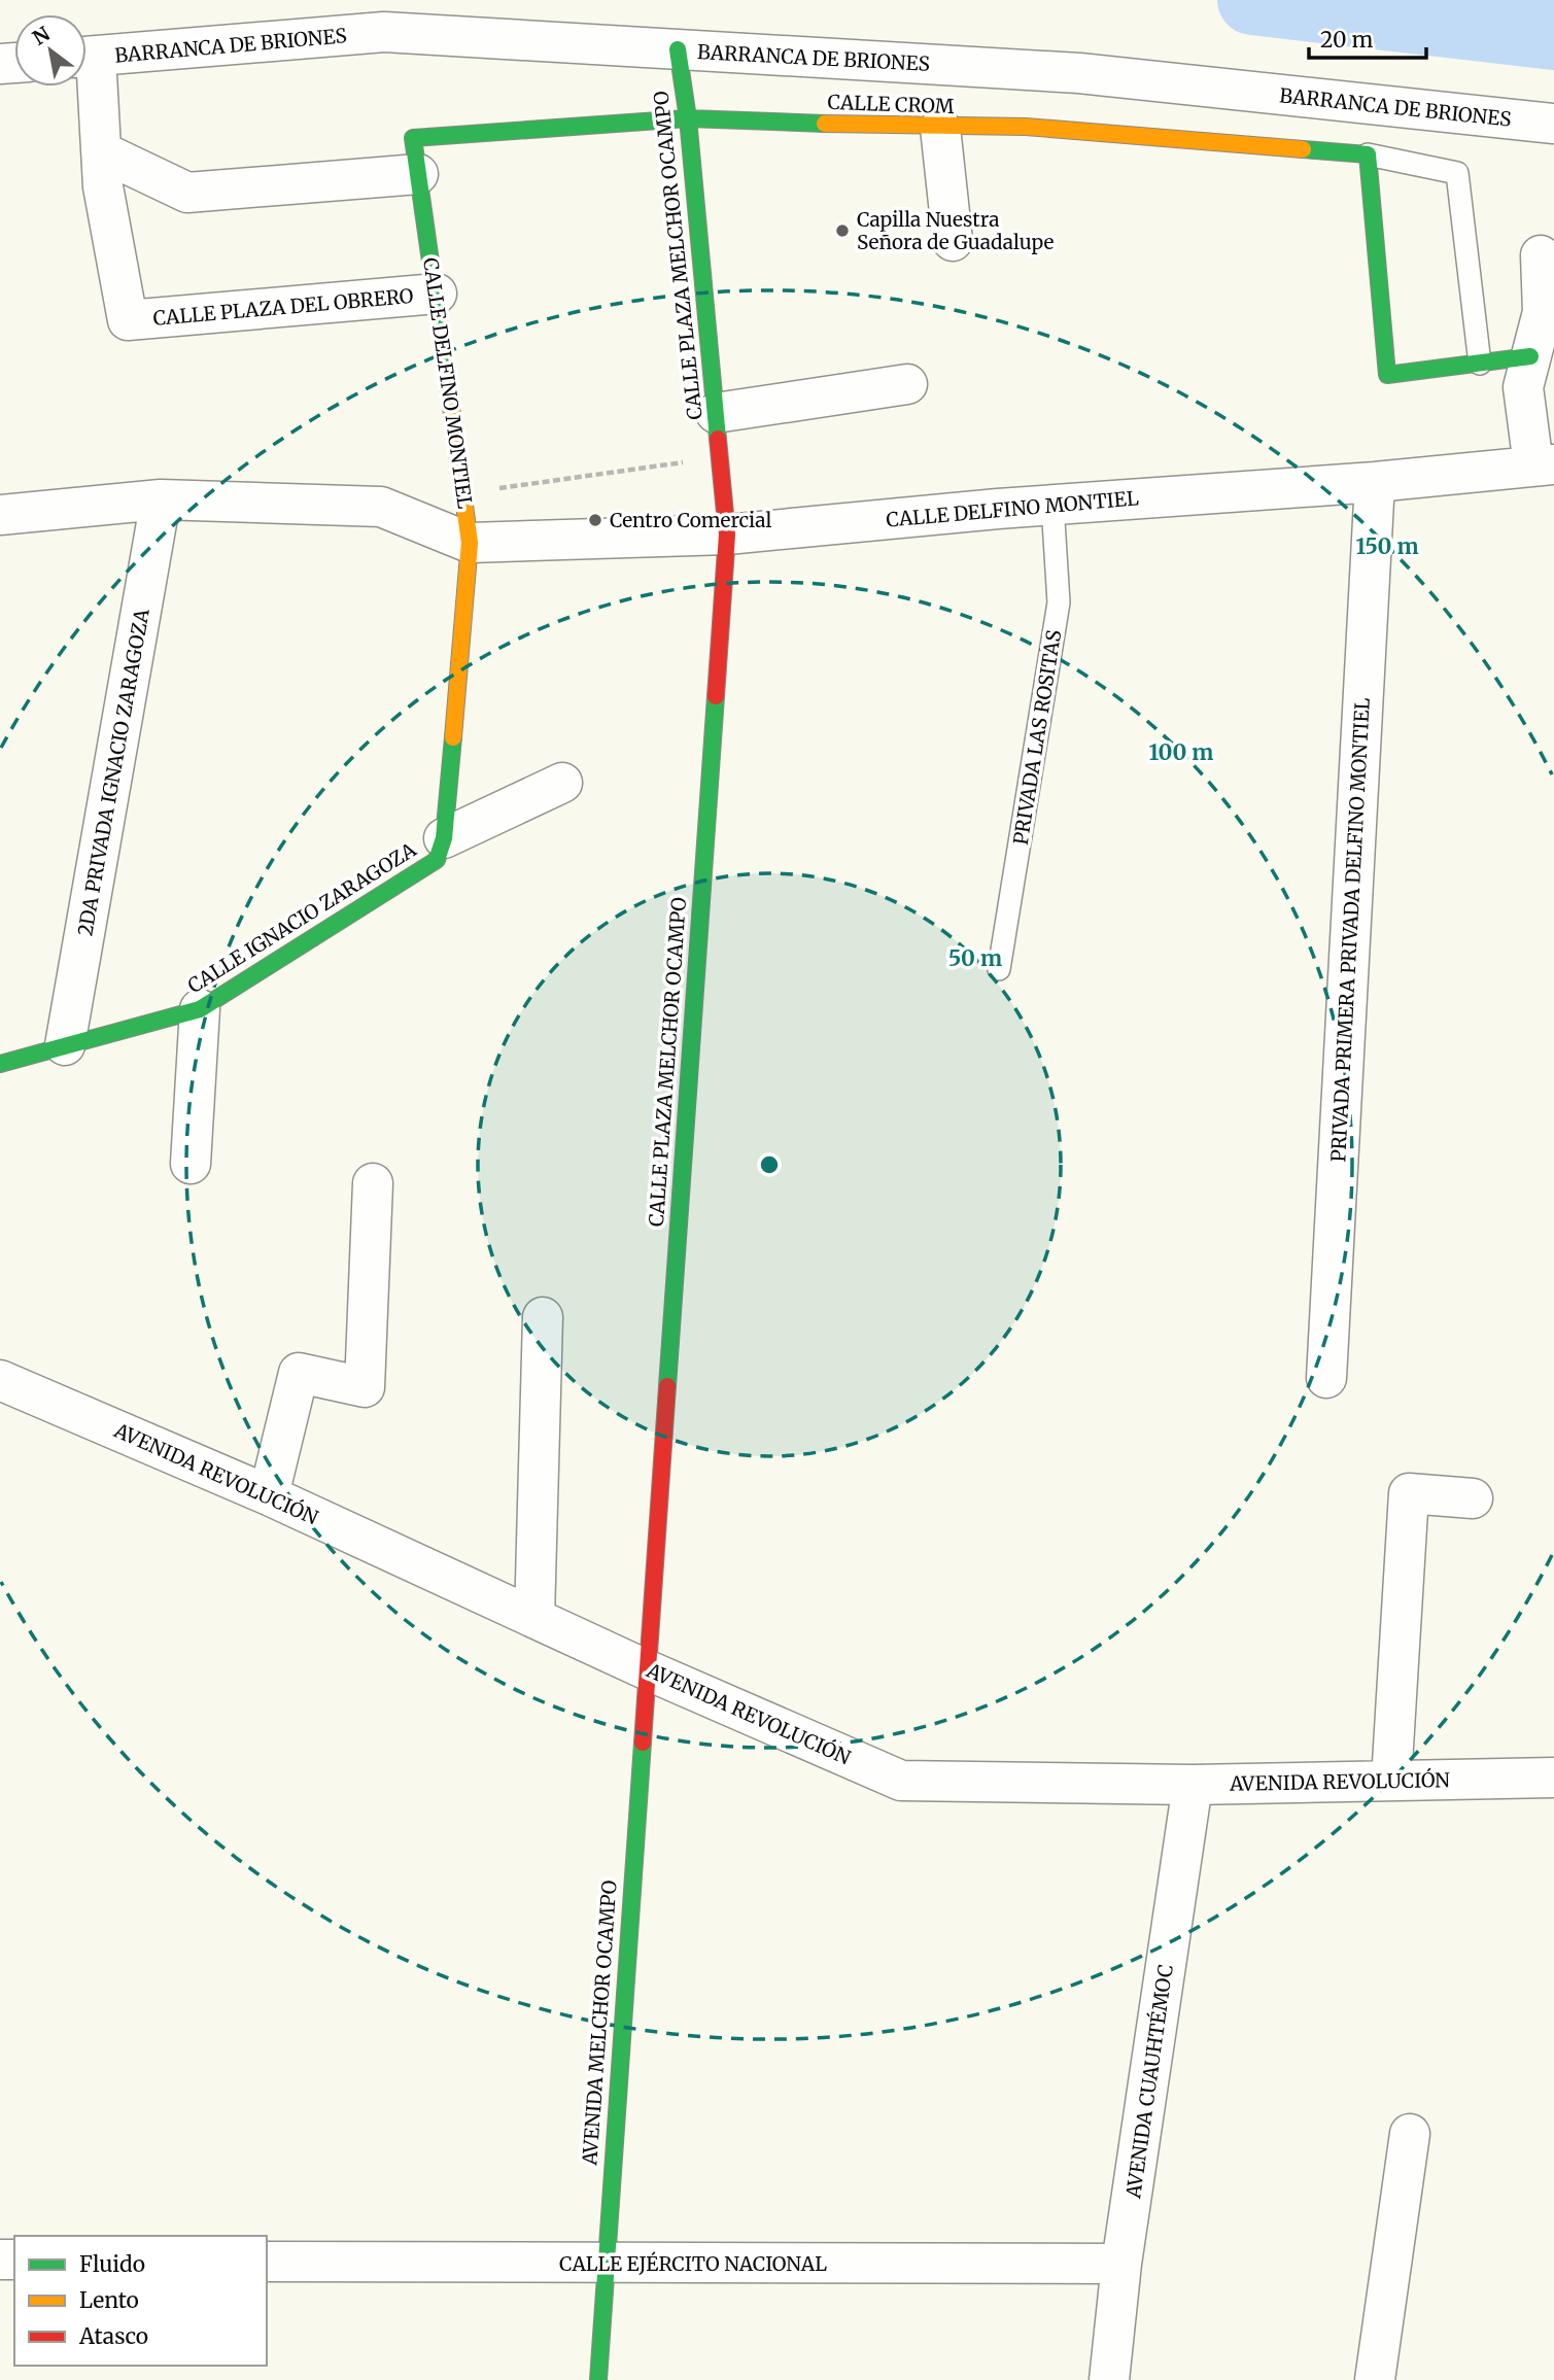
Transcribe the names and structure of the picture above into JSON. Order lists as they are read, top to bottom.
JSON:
{
  "streets": {
    "street": [
      "BARRANCA DE BRIONES",
      "CALLE CROM",
      "CALLE PLAZA MELCHOR OCAMPO",
      "CALLE PLAZA DEL OBRERO",
      "CALLE DELFINO MONTIEL",
      "2DA PRIVADA IGNACIO ZARAGOZA",
      "CALLE IGNACIO ZARAGOZA",
      "PRIVADA PRIMERA PRIVADA DELFINO MONTIEL",
      "AVENIDA REVOLUCIÓN",
      "AVENIDA MELCHOR OCAMPO",
      "AVENIDA CUAUHTÉMOC",
      "CALLE EJÉRCITO NACIONAL"
    ],
    "lane": ["PRIVADA LAS ROSITAS"]
  },
  "crossings": [
    ["BARRANCA DE BRIONES", "CALLE PLAZA MELCHOR OCAMPO"],
    ["CALLE CROM", "CALLE PLAZA MELCHOR OCAMPO"],
    ["CALLE CROM", "CALLE DELFINO MONTIEL"],
    ["CALLE PLAZA MELCHOR OCAMPO", "CALLE DELFINO MONTIEL"],
    ["CALLE PLAZA MELCHOR OCAMPO", "AVENIDA REVOLUCIÓN"],
    ["CALLE PLAZA MELCHOR OCAMPO", "AVENIDA MELCHOR OCAMPO"],
    ["CALLE PLAZA DEL OBRERO", "CALLE DELFINO MONTIEL"],
    ["CALLE DELFINO MONTIEL", "PRIVADA LAS ROSITAS"],
    ["CALLE DELFINO MONTIEL", "2DA PRIVADA IGNACIO ZARAGOZA"],
    ["CALLE DELFINO MONTIEL", "PRIVADA PRIMERA PRIVADA DELFINO MONTIEL"],
    ["2DA PRIVADA IGNACIO ZARAGOZA", "CALLE IGNACIO ZARAGOZA"],
    ["AVENIDA REVOLUCIÓN", "AVENIDA MELCHOR OCAMPO"],
    ["AVENIDA REVOLUCIÓN", "AVENIDA CUAUHTÉMOC"],
    ["AVENIDA MELCHOR OCAMPO", "CALLE EJÉRCITO NACIONAL"],
    ["AVENIDA CUAUHTÉMOC", "CALLE EJÉRCITO NACIONAL"]
  ],
  "places": ["Capilla Nuestra Señora de Guadalupe", "Centro Comercial"],
  "legend": ["Fluido", "Lento", "Atasco"],
  "scale_bar": "20 m",
  "north": "top left",
  "rings": ["150 m", "100 m", "50 m"]
}
